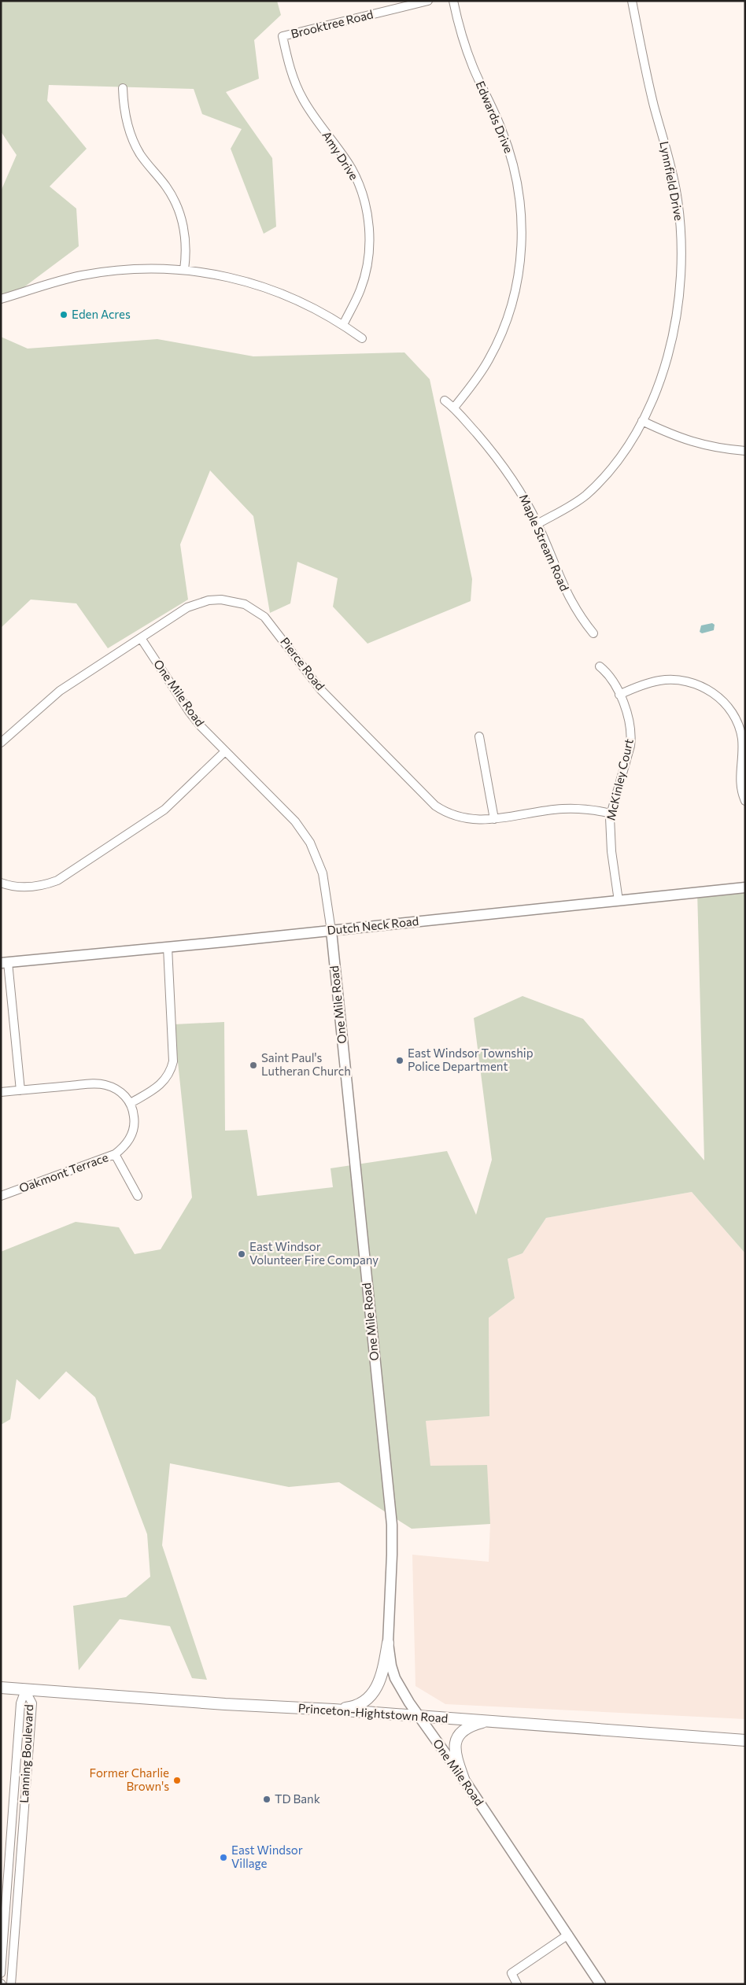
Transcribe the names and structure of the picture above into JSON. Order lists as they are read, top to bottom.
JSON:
{
  "streets": {
    "main road": ["Princeton-Hightstown Road"],
    "street": [
      "Brooktree Road",
      "Edwards Drive",
      "Amy Drive",
      "Lynnfield Drive",
      "Maple Stream Road",
      "Pierce Road",
      "One Mile Road",
      "McKinley Court",
      "Dutch Neck Road",
      "Oakmont Terrace",
      "Lanning Boulevard"
    ]
  },
  "crossings": [
    ["Brooktree Road", "Amy Drive"],
    ["Edwards Drive", "Maple Stream Road"],
    ["Lynnfield Drive", "Maple Stream Road"],
    ["Pierce Road", "One Mile Road"],
    ["Pierce Road", "McKinley Court"],
    ["One Mile Road", "Dutch Neck Road"],
    ["One Mile Road", "Princeton-Hightstown Road"],
    ["McKinley Court", "Dutch Neck Road"],
    ["Princeton-Hightstown Road", "Lanning Boulevard"]
  ],
  "places": [
    "Eden Acres",
    "East Windsor Township Police Department",
    "Saint Paul's Lutheran Church",
    "East Windsor Volunteer Fire Company",
    "Former Charlie Brown's",
    "TD Bank",
    "East Windsor Village"
  ]
}
